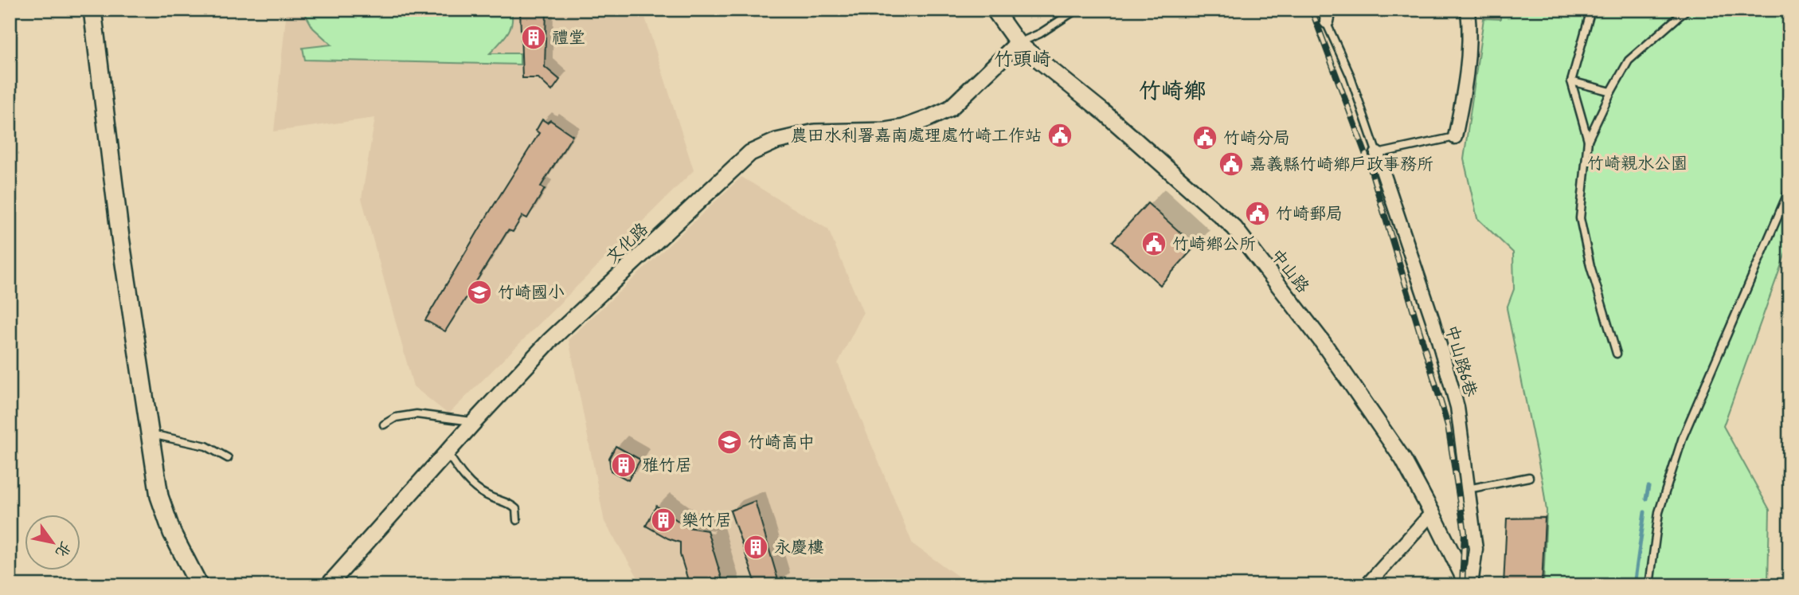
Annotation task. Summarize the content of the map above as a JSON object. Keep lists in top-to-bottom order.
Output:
{
  "streets": {
    "street": ["文化路", "中山路", "中山路6巷"]
  },
  "crossings": [
    ["文化路", "中山路"],
    ["中山路", "中山路6巷"]
  ],
  "districts": ["竹頭崎", "竹崎鄉"],
  "parks": ["竹崎親水公園"],
  "places": {
    "building": [
      "禮堂",
      "雅竹居",
      "樂竹居",
      "永慶樓"
    ],
    "public building": [
      "農田水利署嘉南處理處竹崎工作站",
      "竹崎分局",
      "嘉義縣竹崎鄉戶政事務所",
      "竹崎郵局",
      "竹崎鄉公所"
    ],
    "school or university": ["竹崎國小", "竹崎高中"]
  },
  "north": "bottom right"
}
